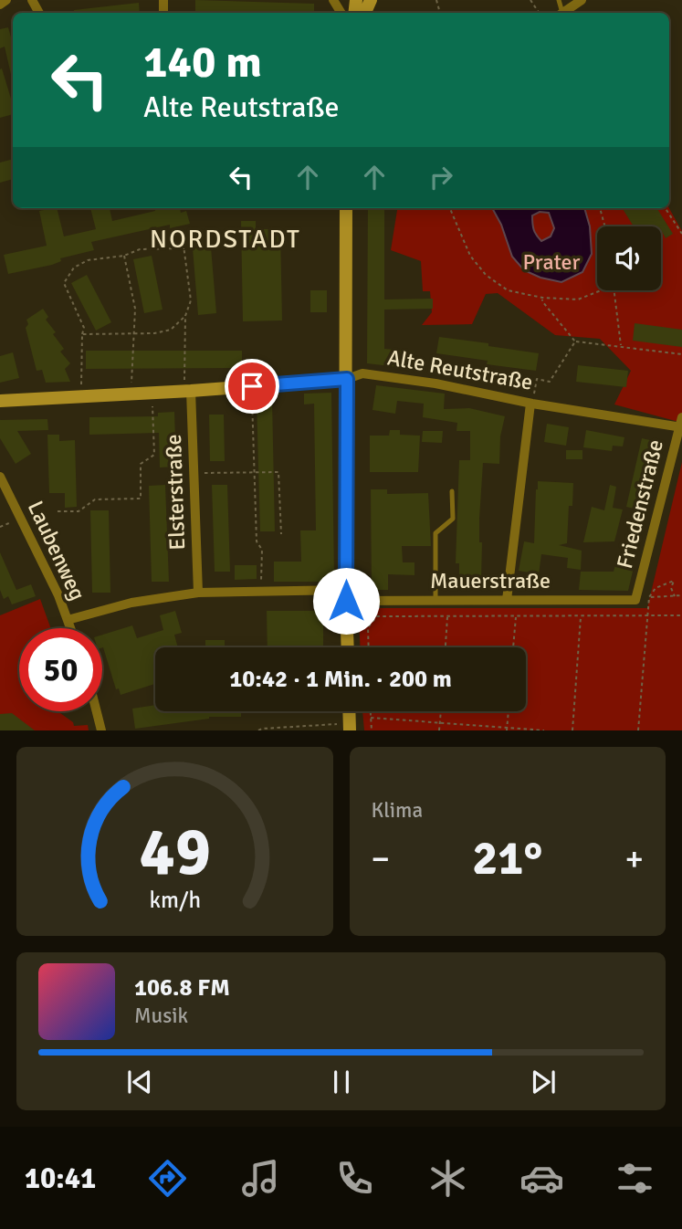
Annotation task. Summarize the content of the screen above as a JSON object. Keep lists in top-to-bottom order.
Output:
{
  "streets": {
    "main road": ["Alte Reutstraße"],
    "street": [
      "Elsterstraße",
      "Friedenstraße",
      "Laubenweg",
      "Mauerstraße"
    ]
  },
  "crossings": [
    ["Alte Reutstraße", "Elsterstraße"],
    ["Alte Reutstraße", "Friedenstraße"],
    ["Elsterstraße", "Mauerstraße"],
    ["Friedenstraße", "Mauerstraße"],
    ["Laubenweg", "Mauerstraße"]
  ],
  "districts": ["NORDSTADT"],
  "parks": ["Prater"],
  "page": {
    "turn": ["140 m", "Alte Reutstraße"],
    "limit": "50",
    "trip": "10:42 · 1 Min. · 200 m",
    "tile": "Klima",
    "heat": ["−", "21°", "+"],
    "song": ["106.8 FM", "Musik"],
    "tabs": "10:41",
    "gauge": ["49", "km/h"]
  }
}
